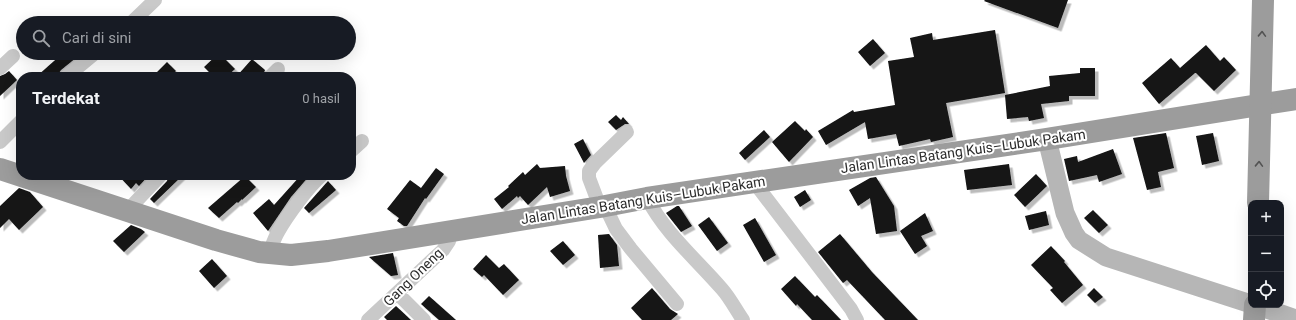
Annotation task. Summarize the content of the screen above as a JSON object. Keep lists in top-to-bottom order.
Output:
{
  "streets": {
    "highway": ["Jalan Lintas Batang Kuis–Lubuk Pakam"],
    "street": ["Gang Oneng"]
  },
  "crossings": [
    ["Jalan Lintas Batang Kuis–Lubuk Pakam", "Gang Oneng"]
  ],
  "page": {
    "search": "Cari di sini",
    "heading": ["Terdekat", "0 hasil"],
    "map_buttons": ["+", "−"]
  }
}
